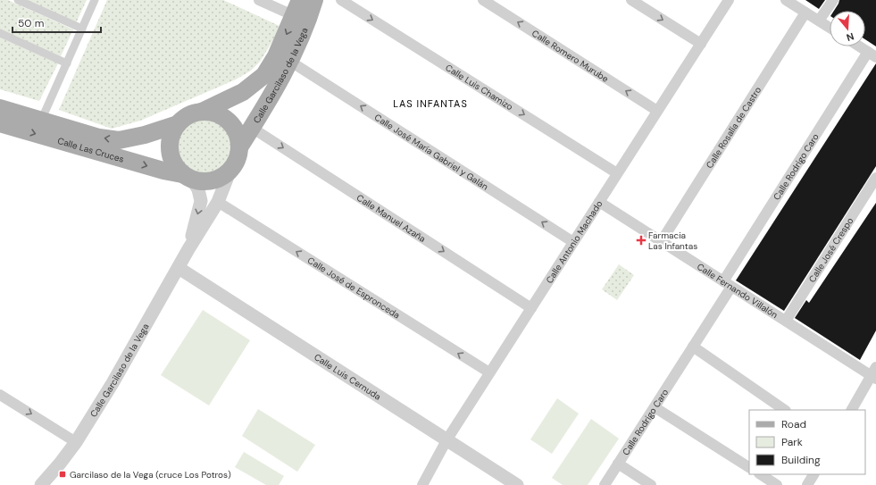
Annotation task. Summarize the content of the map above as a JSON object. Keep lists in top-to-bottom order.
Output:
{
  "streets": {
    "main road": ["Calle Garcilaso de la Vega", "Calle Las Cruces"],
    "street": [
      "Calle Romero Murube",
      "Calle Luis Chamizo",
      "Calle Rosalía de Castro",
      "Calle José María Gabriel y Galán",
      "Calle Rodrigo Caro",
      "Calle Manuel Azaña",
      "Calle Antonio Machado",
      "Calle José Crespo",
      "Calle José de Espronceda",
      "Calle Fernando Villalón",
      "Calle Luis Cernuda"
    ]
  },
  "crossings": [
    ["Calle Romero Murube", "Calle Antonio Machado"],
    ["Calle Garcilaso de la Vega", "Calle Las Cruces"],
    ["Calle Garcilaso de la Vega", "Calle José María Gabriel y Galán"],
    ["Calle Garcilaso de la Vega", "Calle Manuel Azaña"],
    ["Calle Garcilaso de la Vega", "Calle José de Espronceda"],
    ["Calle Garcilaso de la Vega", "Calle Luis Cernuda"],
    ["Calle Luis Chamizo", "Calle Antonio Machado"],
    ["Calle Rosalía de Castro", "Calle Fernando Villalón"],
    ["Calle José María Gabriel y Galán", "Calle Antonio Machado"],
    ["Calle Rodrigo Caro", "Calle Fernando Villalón"],
    ["Calle Manuel Azaña", "Calle Antonio Machado"],
    ["Calle Antonio Machado", "Calle José de Espronceda"],
    ["Calle Antonio Machado", "Calle Fernando Villalón"],
    ["Calle Antonio Machado", "Calle Luis Cernuda"],
    ["Calle José Crespo", "Calle Fernando Villalón"]
  ],
  "one_way": [
    "Calle Luis Chamizo",
    "Calle José María Gabriel y Galán",
    "Calle Manuel Azaña",
    "Calle José de Espronceda"
  ],
  "districts": ["LAS INFANTAS"],
  "places": {
    "health": ["Farmacia Las Infantas"],
    "transit": ["Garcilaso de la Vega (cruce Los Potros)"]
  },
  "legend": ["Road", "Park", "Building"],
  "scale_bar": "50 m",
  "north": "bottom"
}
